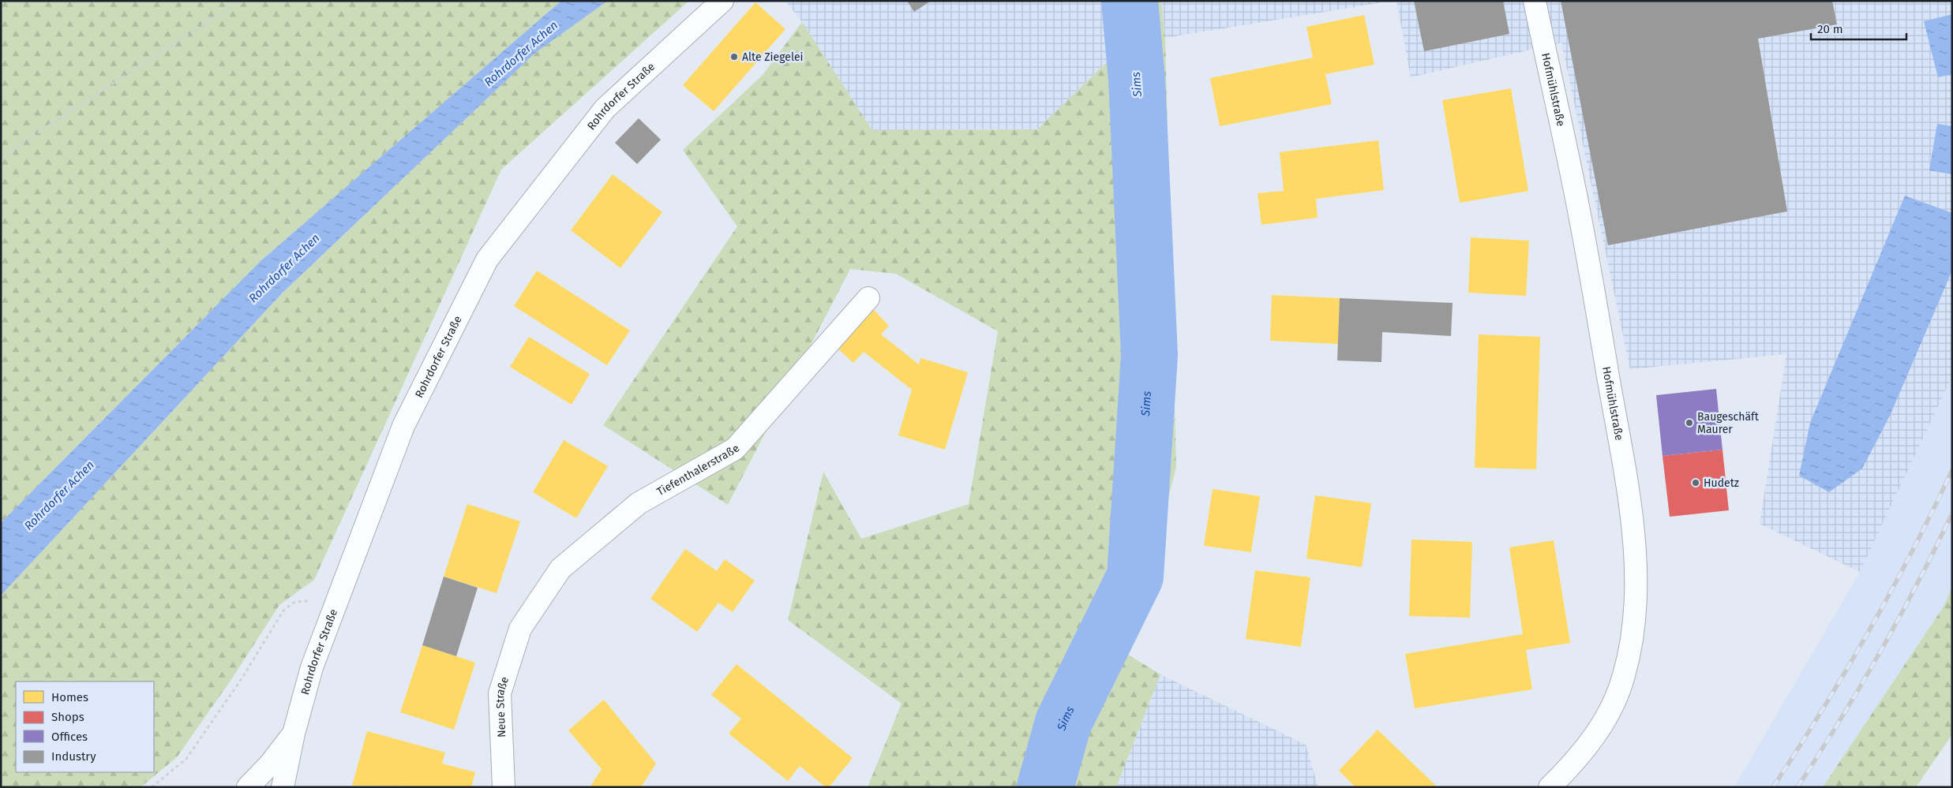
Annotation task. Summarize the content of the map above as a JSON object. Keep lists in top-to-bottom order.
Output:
{
  "streets": {
    "street": [
      "Hofmühlstraße",
      "Rohrdorfer Straße",
      "Tiefenthalerstraße",
      "Neue Straße"
    ]
  },
  "crossings": [
    ["Tiefenthalerstraße", "Neue Straße"]
  ],
  "water": ["Rohrdorfer Achen", "Sims"],
  "places": ["Alte Ziegelei", "Baugeschäft Maurer", "Hudetz"],
  "legend": [
    "Homes",
    "Shops",
    "Offices",
    "Industry"
  ],
  "scale_bar": "20 m"
}
